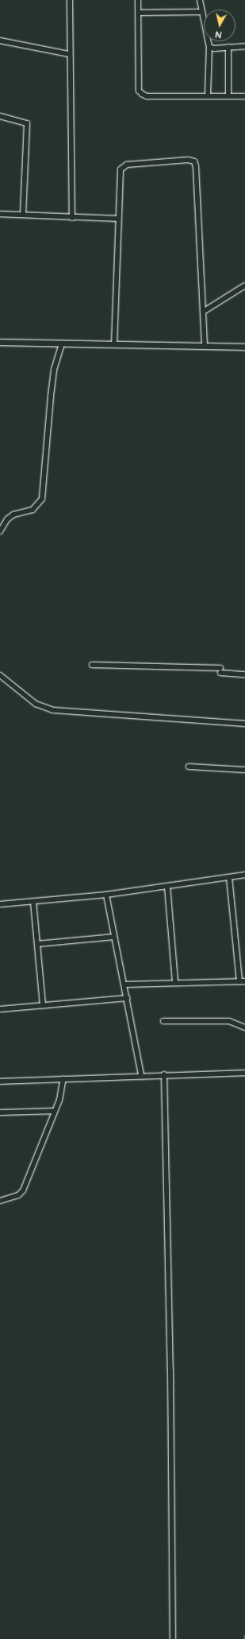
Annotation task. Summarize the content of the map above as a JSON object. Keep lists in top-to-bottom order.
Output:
{
  "north": "bottom"
}
